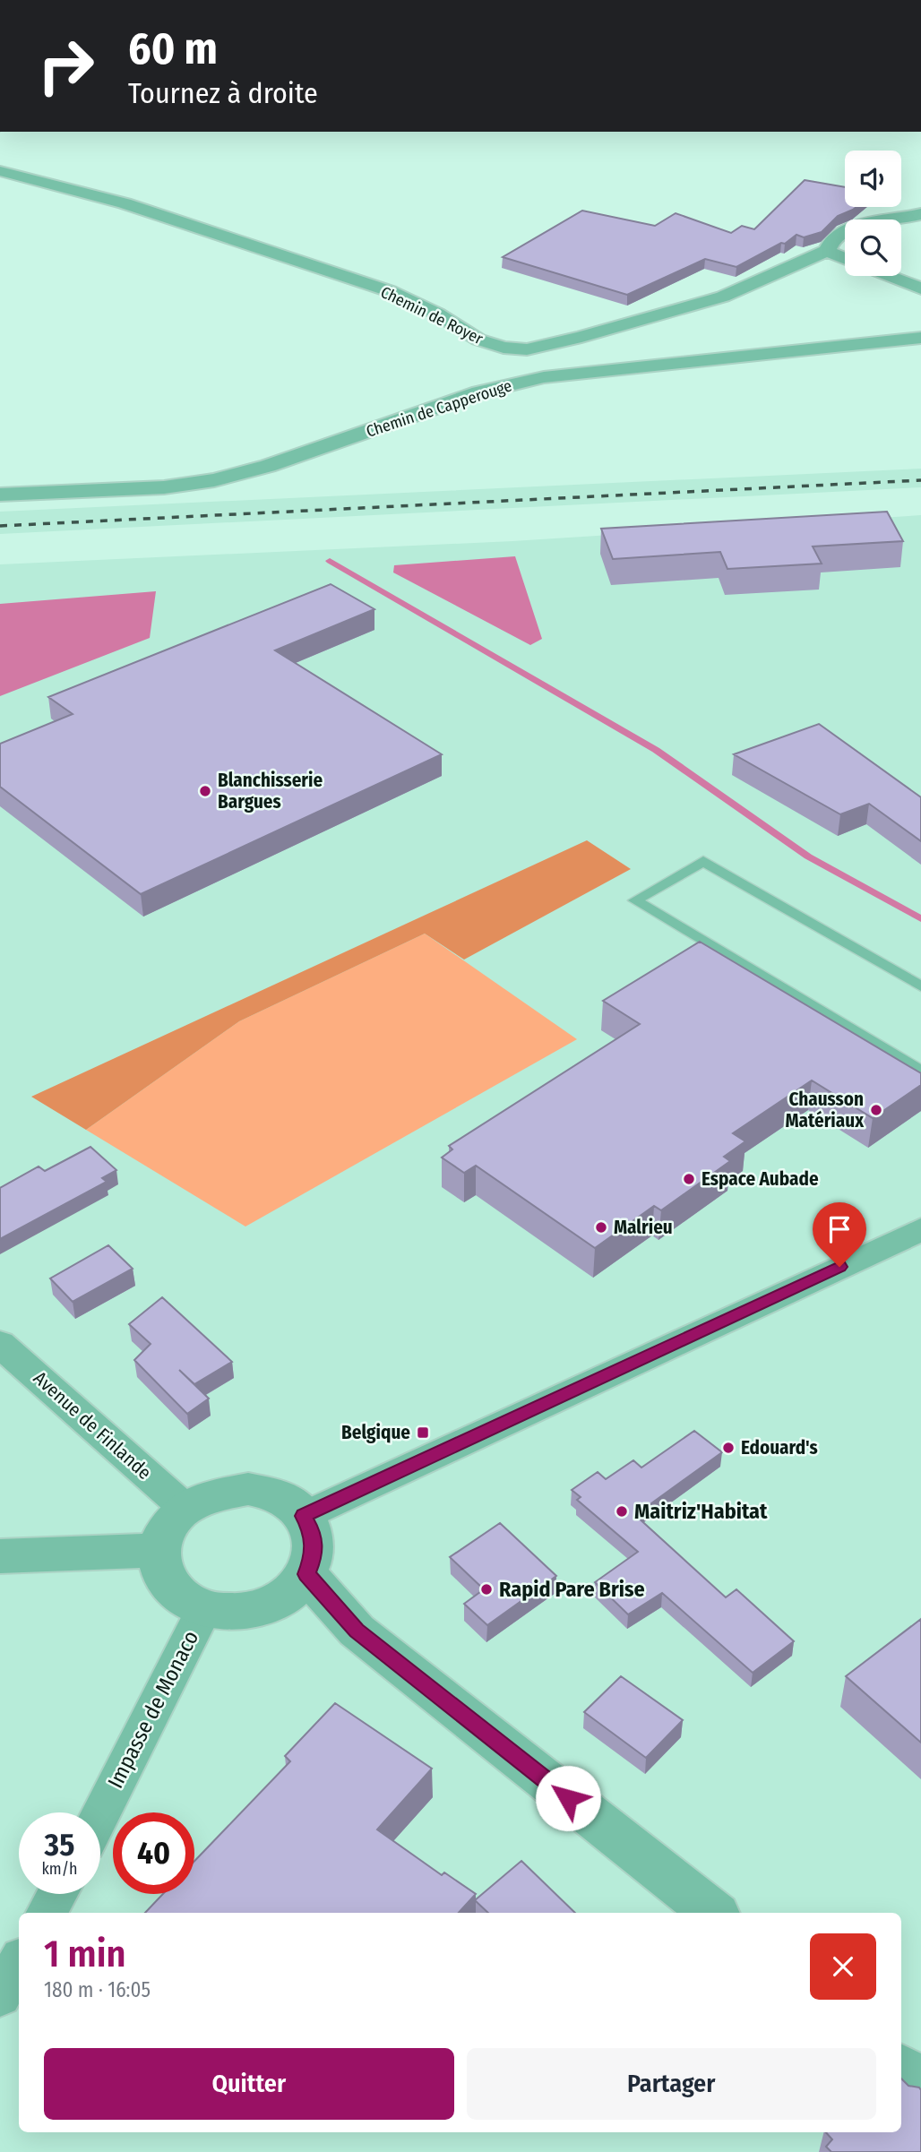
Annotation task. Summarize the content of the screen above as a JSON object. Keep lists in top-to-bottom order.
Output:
{
  "streets": {
    "street": [
      "Chemin de Royer",
      "Chemin de Capperouge",
      "Avenue de Finlande",
      "Impasse de Monaco"
    ]
  },
  "crossings": [
    ["Avenue de Finlande", "Impasse de Monaco"]
  ],
  "places": {
    "other": [
      "Blanchisserie Bargues",
      "Chausson Matériaux",
      "Espace Aubade",
      "Malrieu",
      "Edouard's",
      "Maitriz'Habitat",
      "Rapid Pare Brise"
    ],
    "transit": ["Belgique"]
  },
  "page": {
    "turn": ["60 m", "Tournez à droite"],
    "speed": "35 km/h",
    "limit": "40",
    "heading": ["1 min", "180 m · 16:05"],
    "buttons": ["Quitter", "Partager"]
  }
}
